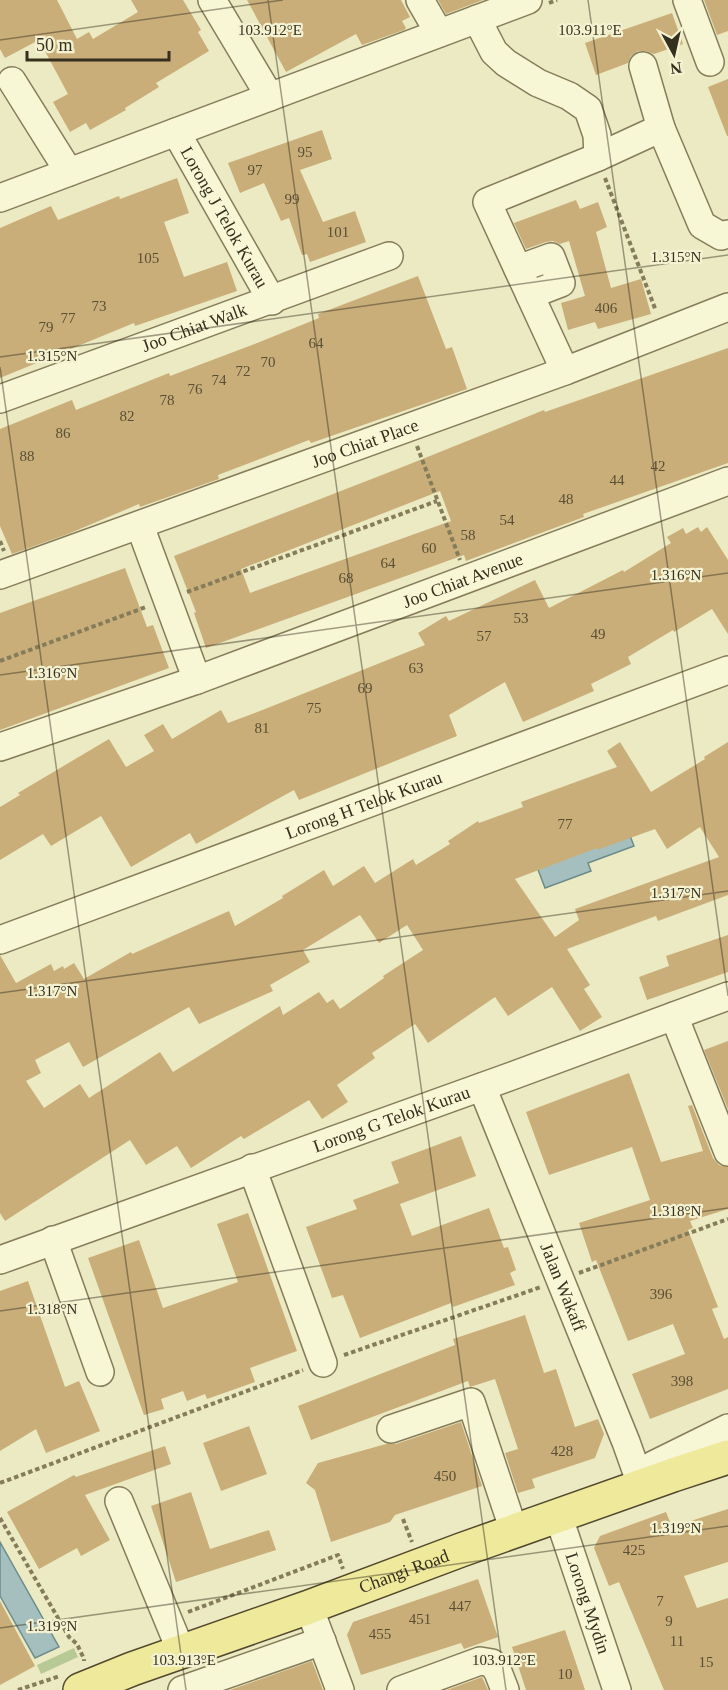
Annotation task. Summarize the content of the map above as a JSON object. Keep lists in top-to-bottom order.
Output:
{
  "streets": {
    "main road": ["Changi Road"],
    "street": [
      "Lorong J Telok Kurau",
      "Joo Chiat Walk",
      "Joo Chiat Place",
      "Joo Chiat Avenue",
      "Lorong H Telok Kurau",
      "Lorong G Telok Kurau",
      "Jalan Wakaff",
      "Lorong Mydin"
    ]
  },
  "crossings": [
    ["Lorong J Telok Kurau", "Joo Chiat Walk"],
    ["Lorong G Telok Kurau", "Jalan Wakaff"],
    ["Jalan Wakaff", "Changi Road"],
    ["Changi Road", "Lorong Mydin"]
  ],
  "house_numbers": [
    "95",
    "97",
    "99",
    "101",
    "105",
    "73",
    "406",
    "77",
    "79",
    "64",
    "70",
    "72",
    "74",
    "76",
    "78",
    "82",
    "86",
    "88",
    "42",
    "44",
    "48",
    "54",
    "58",
    "60",
    "64",
    "68",
    "53",
    "49",
    "57",
    "63",
    "69",
    "75",
    "81",
    "77",
    "396",
    "398",
    "428",
    "450",
    "425",
    "7",
    "447",
    "451",
    "9",
    "455",
    "11",
    "15",
    "10"
  ],
  "scale_bar": "50 m",
  "north": "bottom",
  "coordinates": [
    "103.912°E",
    "103.911°E",
    "1.315°N",
    "1.316°N",
    "1.317°N",
    "1.318°N",
    "1.319°N",
    "103.913°E"
  ]
}
